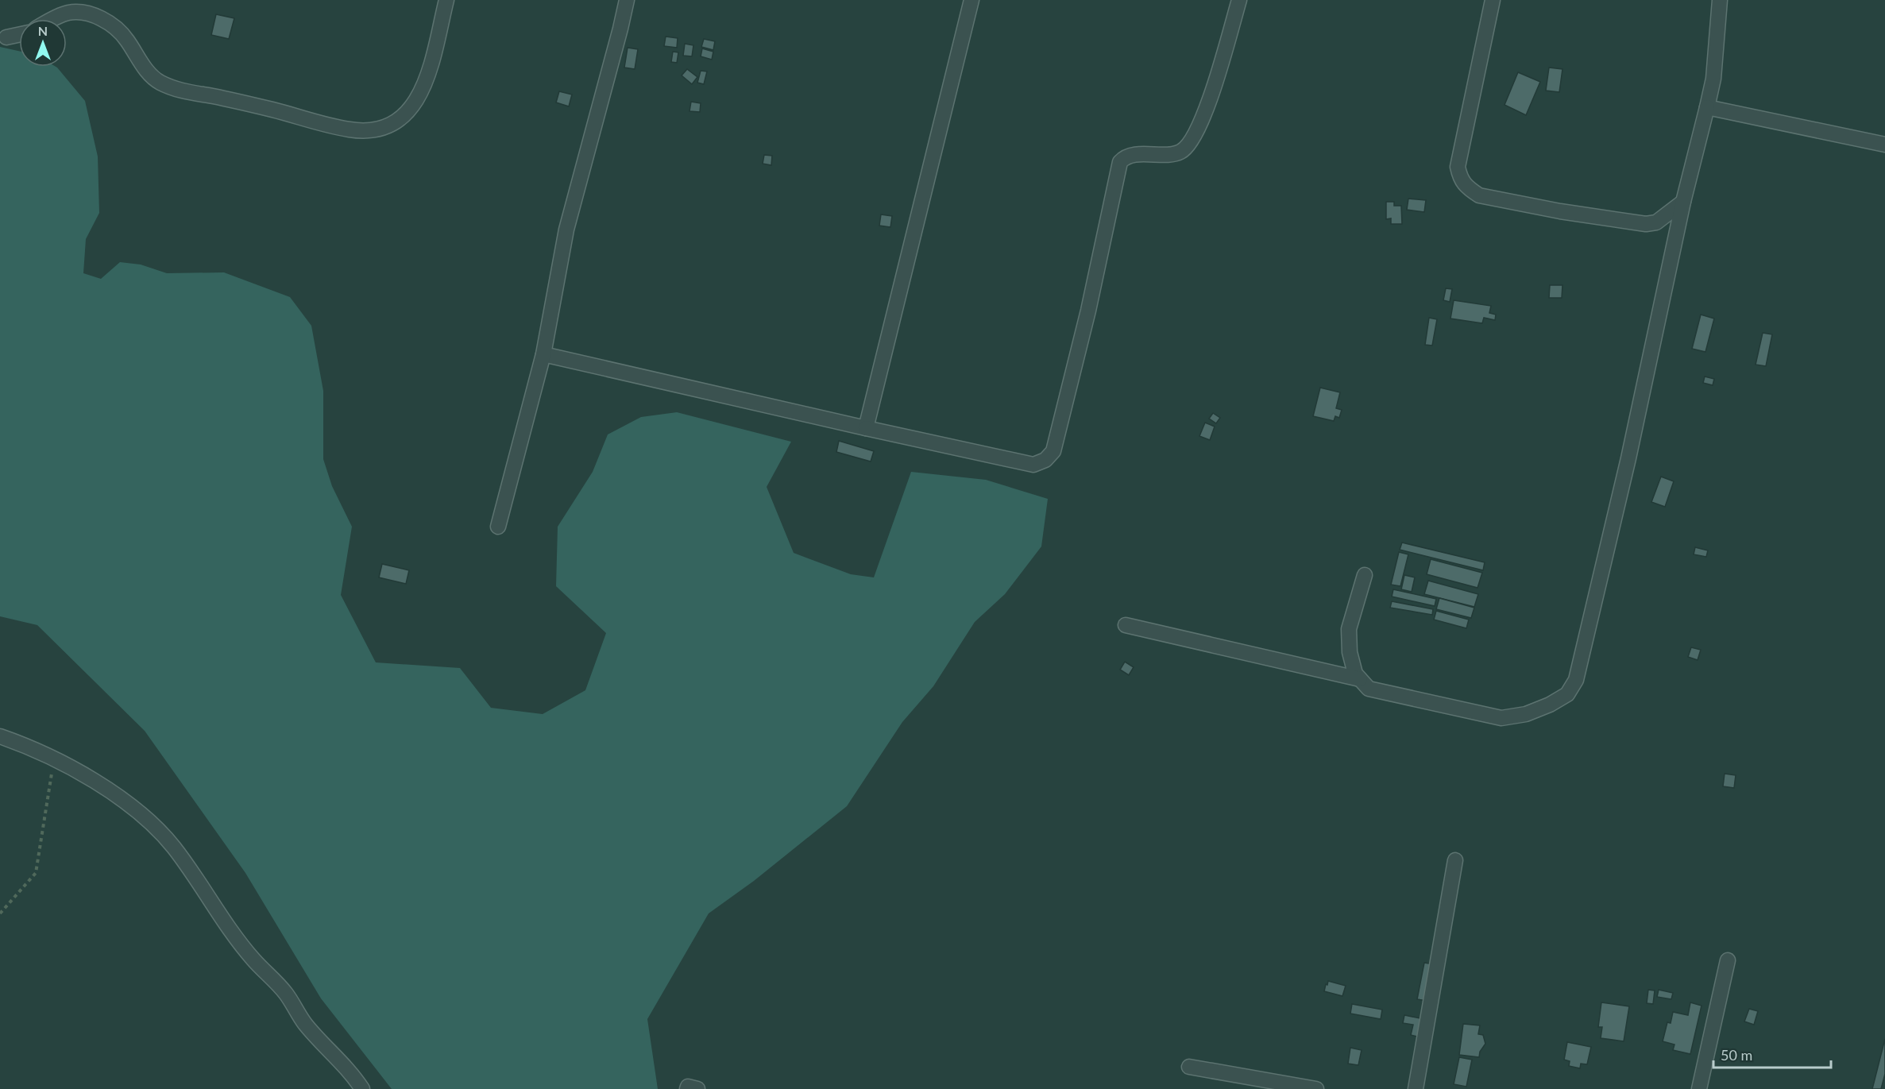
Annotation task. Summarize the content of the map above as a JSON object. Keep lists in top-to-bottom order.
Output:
{
  "scale_bar": "50 m",
  "north": "top"
}
